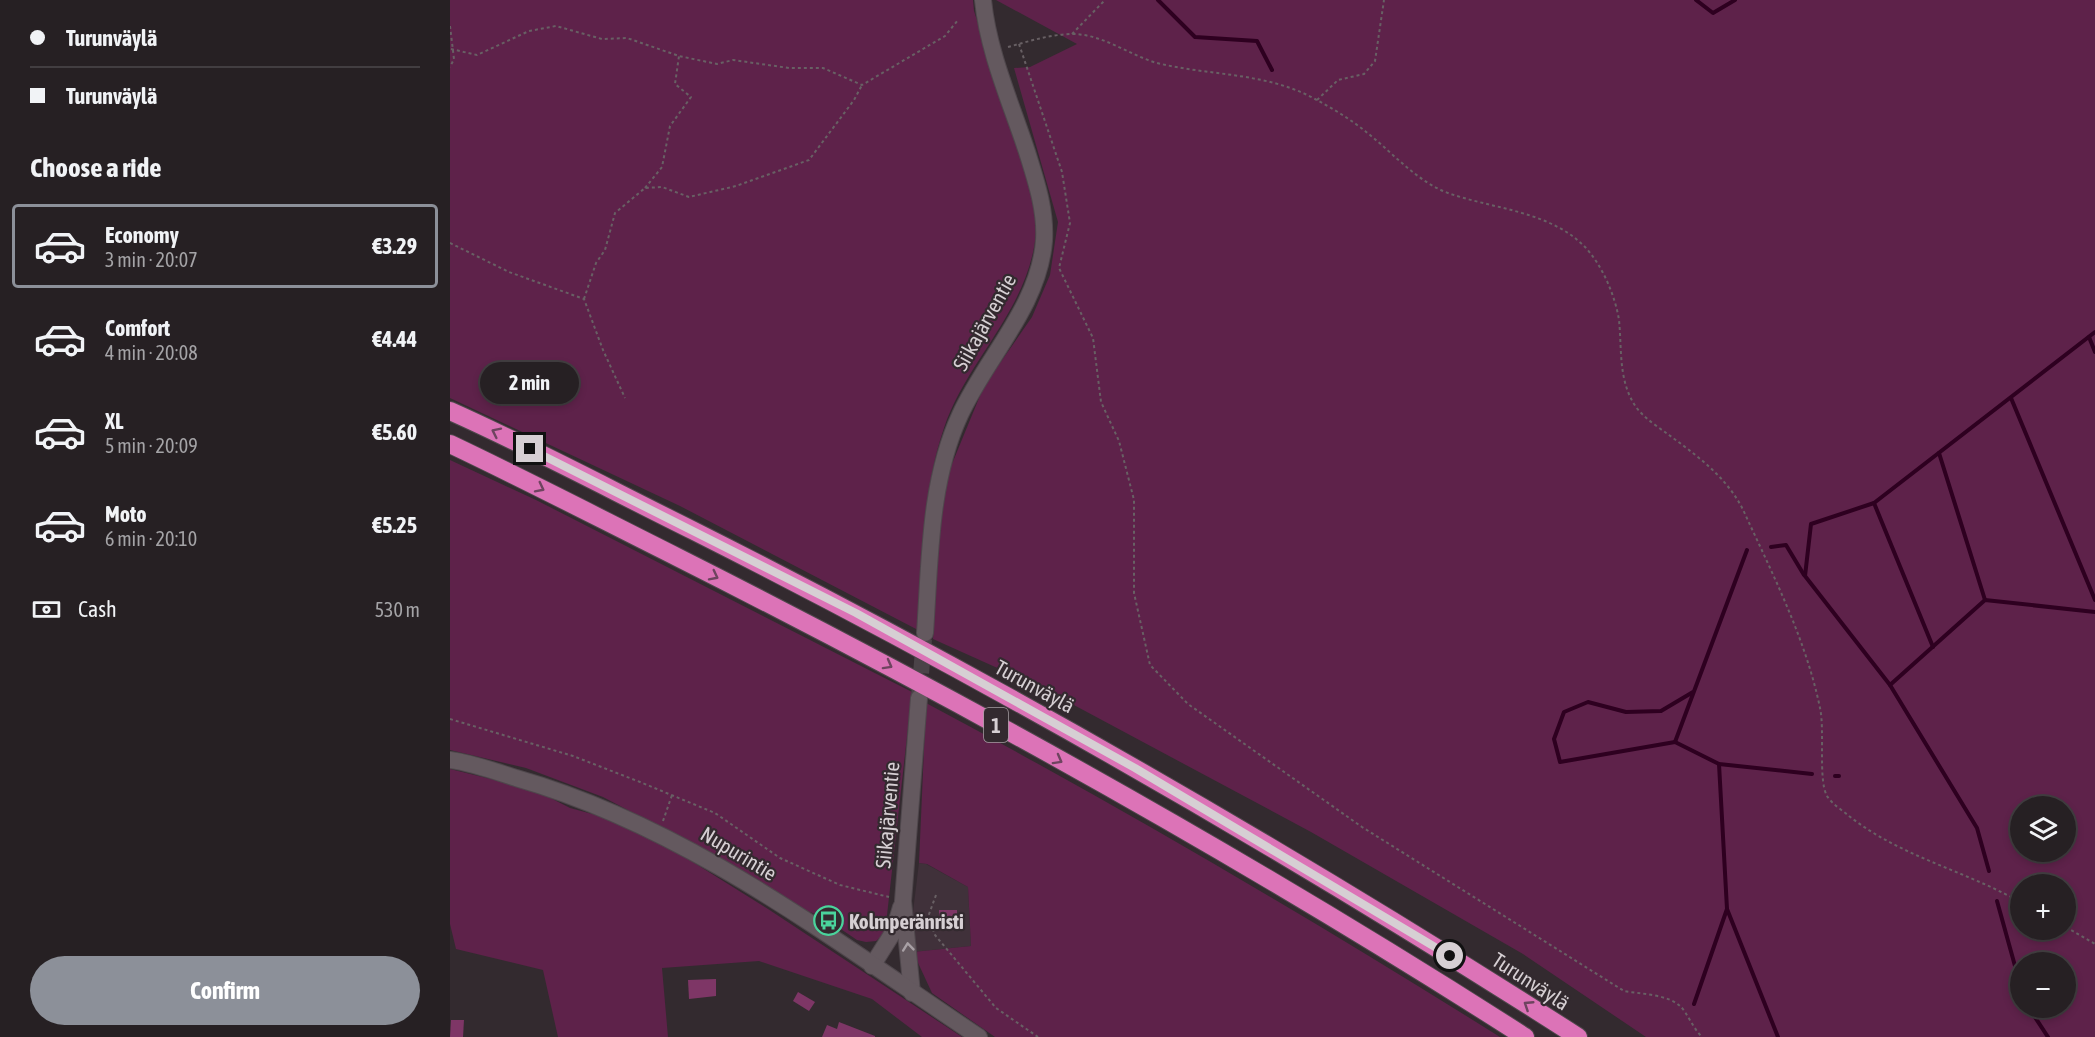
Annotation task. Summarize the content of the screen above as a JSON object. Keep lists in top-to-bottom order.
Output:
{
  "streets": {
    "highway": ["Turunväylä", "1"],
    "street": ["Siikajärventie", "Nupurintie"]
  },
  "places": {
    "bus stop": ["Kolmperänristi"]
  },
  "page": {
    "banner": ["Turunväylä", "Turunväylä"],
    "heading": "Choose a ride",
    "list": [
      {
        "name": "Economy",
        "note": "3 min · 20:07",
        "value": "€3.29"
      },
      {
        "name": "Comfort",
        "note": "4 min · 20:08",
        "value": "€4.44"
      },
      {
        "name": "XL",
        "note": "5 min · 20:09",
        "value": "€5.60"
      },
      {
        "name": "Moto",
        "note": "6 min · 20:10",
        "value": "€5.25"
      }
    ],
    "bubble": "2 min",
    "pay": ["Cash", "530 m"],
    "map_buttons": ["+", "−"],
    "buttons": "Confirm"
  }
}
